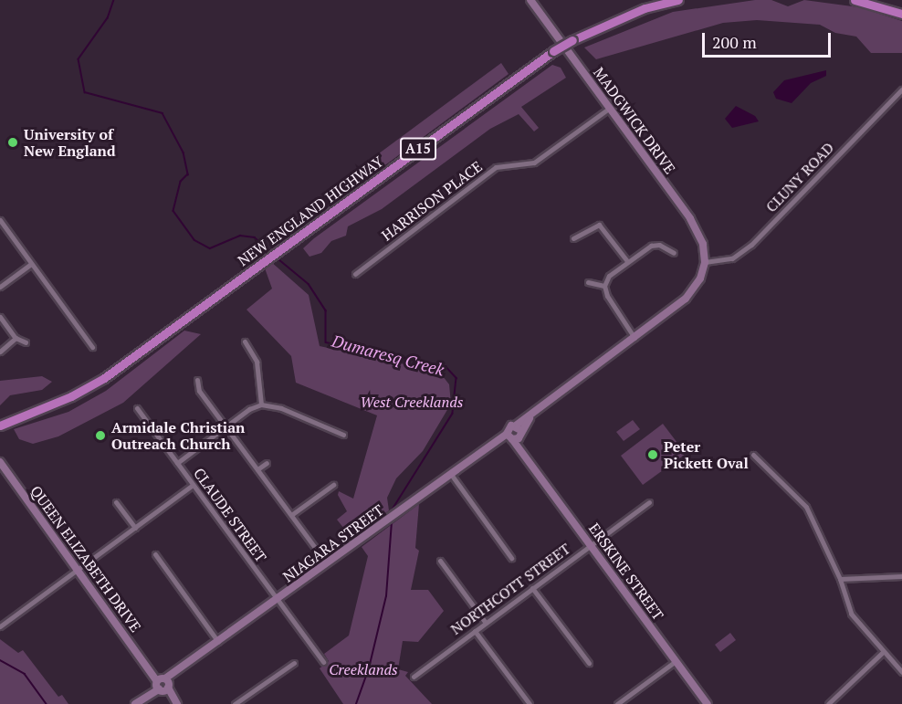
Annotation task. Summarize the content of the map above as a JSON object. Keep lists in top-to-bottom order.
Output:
{
  "streets": {
    "highway": ["A15", "NEW ENGLAND HIGHWAY"],
    "street": [
      "MADGWICK DRIVE",
      "CLUNY ROAD",
      "HARRISON PLACE",
      "CLAUDE STREET",
      "NIAGARA STREET",
      "QUEEN ELIZABETH DRIVE",
      "ERSKINE STREET",
      "NORTHCOTT STREET"
    ]
  },
  "crossings": [
    ["MADGWICK DRIVE", "CLUNY ROAD"],
    ["MADGWICK DRIVE", "HARRISON PLACE"],
    ["CLAUDE STREET", "NIAGARA STREET"],
    ["NIAGARA STREET", "QUEEN ELIZABETH DRIVE"],
    ["NIAGARA STREET", "ERSKINE STREET"],
    ["ERSKINE STREET", "NORTHCOTT STREET"]
  ],
  "water": ["Dumaresq Creek"],
  "parks": ["West Creeklands", "Creeklands"],
  "places": ["University of New England", "Armidale Christian Outreach Church", "Peter Pickett Oval"],
  "scale_bar": "200 m"
}
